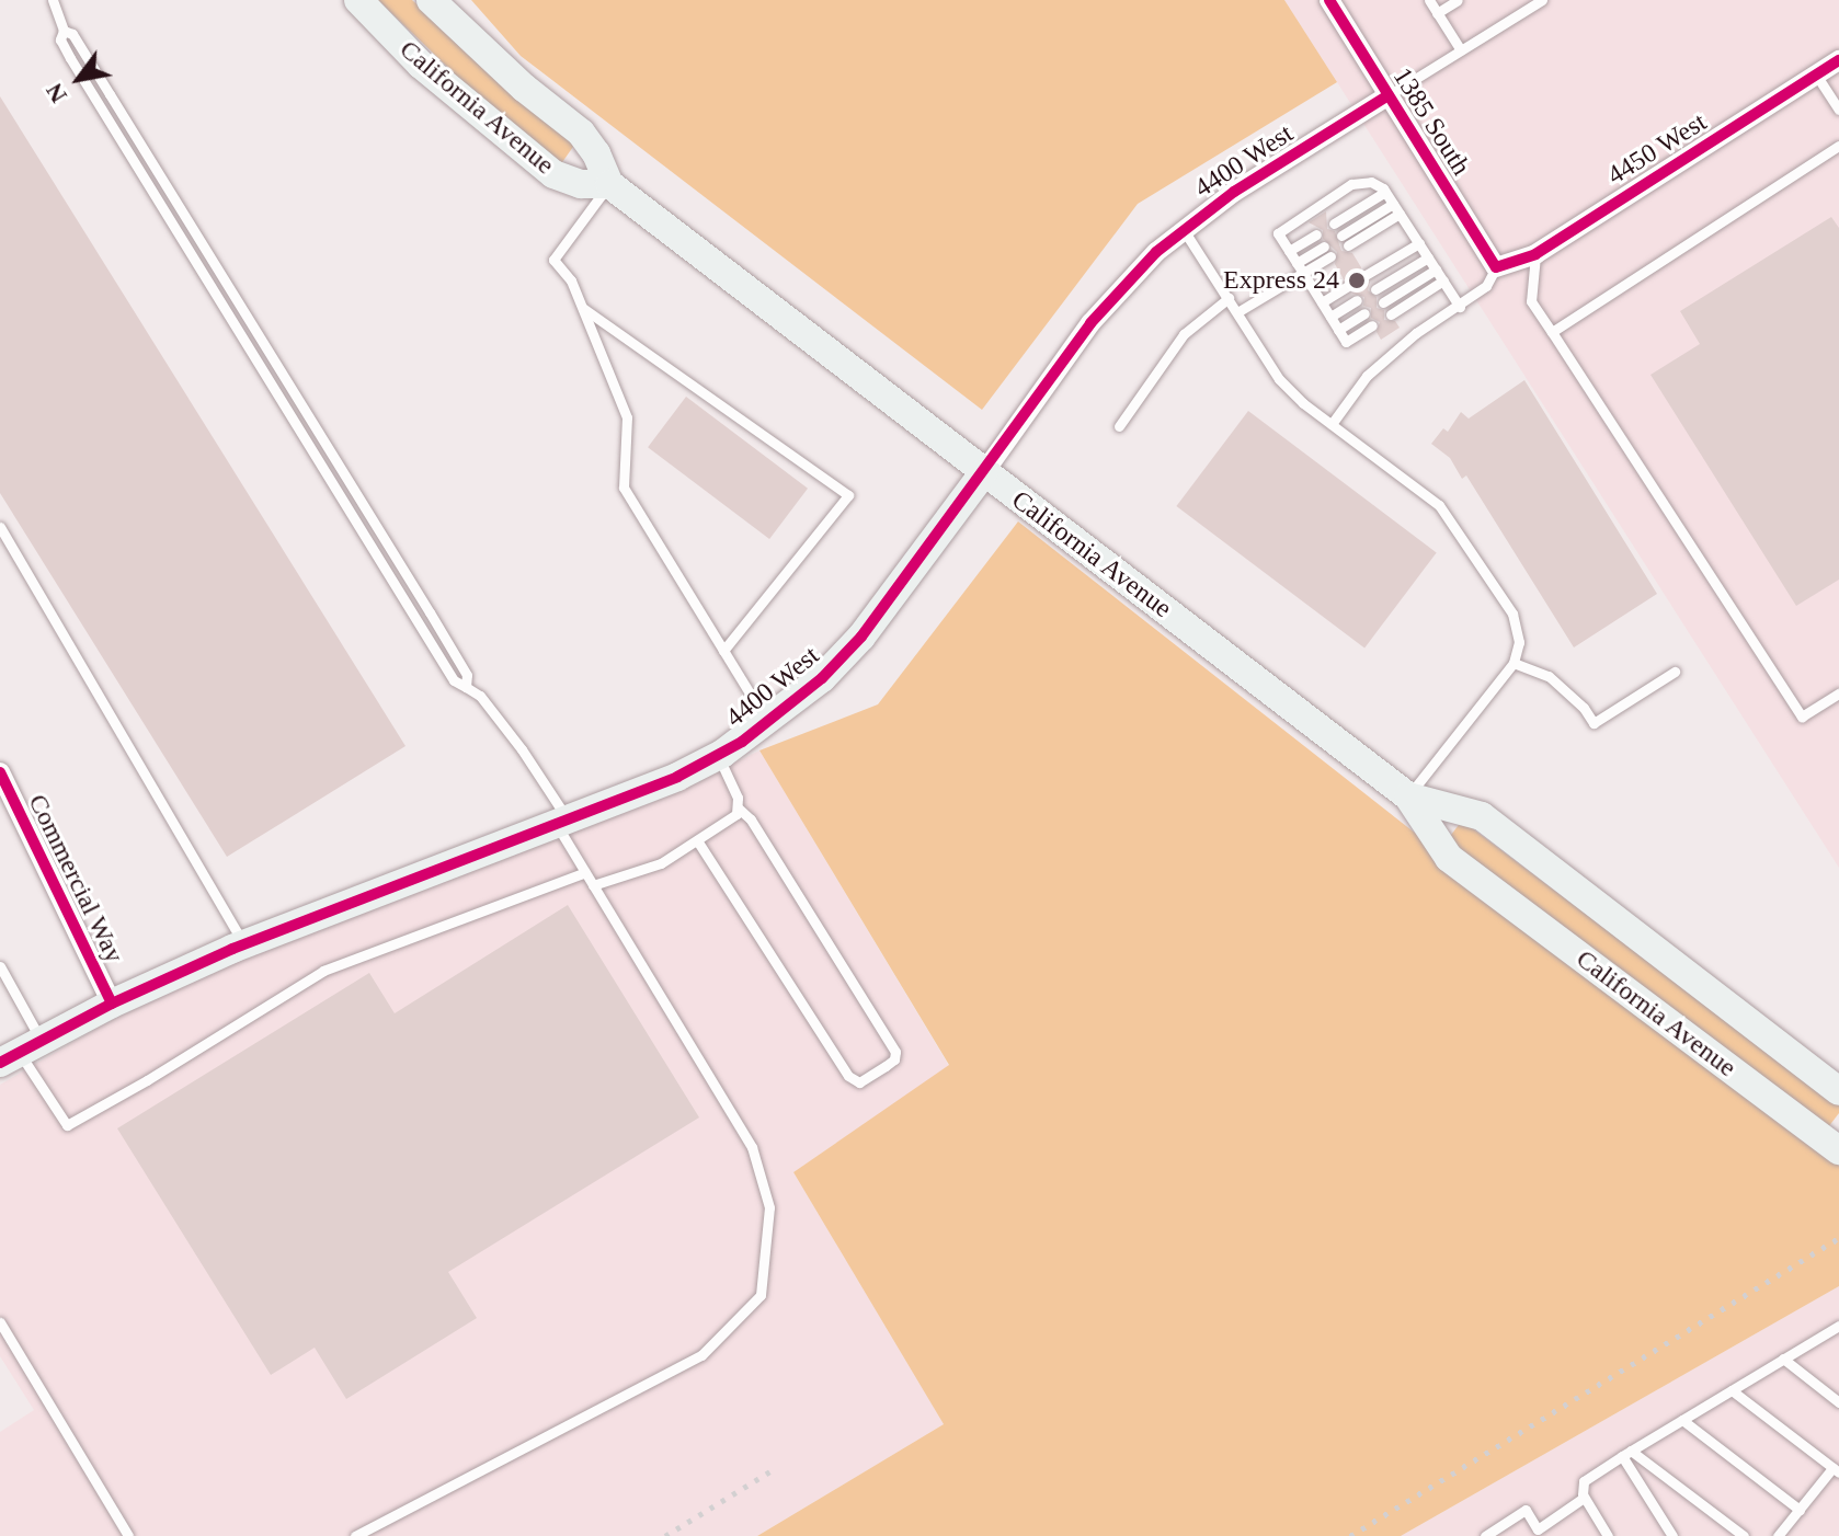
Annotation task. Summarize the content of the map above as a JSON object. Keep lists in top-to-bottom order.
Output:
{
  "streets": {
    "main road": ["California Avenue", "4400 West"],
    "street": ["1385 South", "4450 West", "Commercial Way"]
  },
  "crossings": [
    ["California Avenue", "4400 West"],
    ["1385 South", "4450 West"],
    ["1385 South", "4400 West"],
    ["4400 West", "Commercial Way"]
  ],
  "places": ["Express 24"],
  "north": "bottom left"
}
